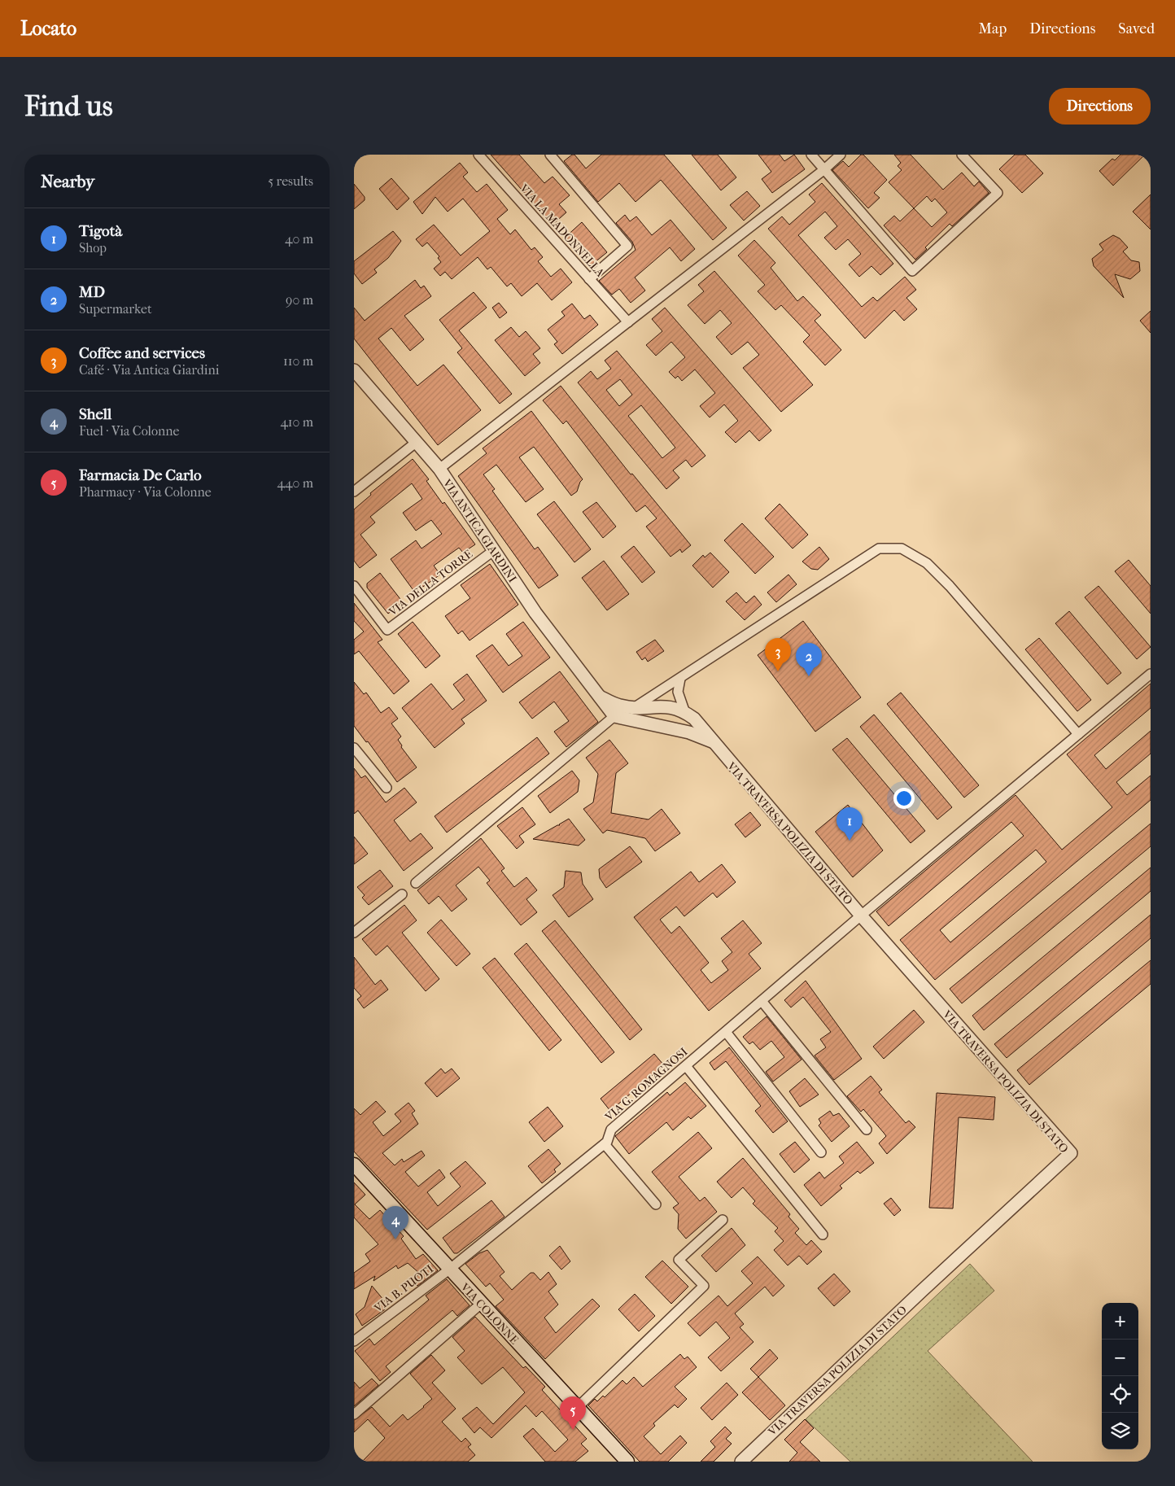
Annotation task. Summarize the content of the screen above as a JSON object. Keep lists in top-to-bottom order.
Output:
{
  "streets": {
    "main road": ["VIA COLONNE"],
    "street": [
      "VIA LA MADONNELLA",
      "VIA ANTICA GIARDINI",
      "VIA DELLA TORRE",
      "VIA TRAVERSA POLIZIA DI STATO",
      "VIA G. ROMAGNOSI",
      "VIA B. PUOTI"
    ]
  },
  "crossings": [
    ["VIA ANTICA GIARDINI", "VIA DELLA TORRE"],
    ["VIA ANTICA GIARDINI", "VIA TRAVERSA POLIZIA DI STATO"],
    ["VIA TRAVERSA POLIZIA DI STATO", "VIA G. ROMAGNOSI"],
    ["VIA G. ROMAGNOSI", "VIA B. PUOTI"],
    ["VIA G. ROMAGNOSI", "VIA COLONNE"],
    ["VIA B. PUOTI", "VIA COLONNE"]
  ],
  "page": {
    "header": "Locato",
    "nav": ["Map", "Directions", "Saved"],
    "buttons": "Directions",
    "title": "Find us",
    "heading": ["Nearby", "5 results"],
    "list": [
      {
        "mark": "1",
        "name": "Tigotà",
        "note": "Shop",
        "value": "40 m"
      },
      {
        "mark": "2",
        "name": "MD",
        "note": "Supermarket",
        "value": "90 m"
      },
      {
        "mark": "3",
        "name": "Coffee and services",
        "note": "Café · Via Antica Giardini",
        "value": "110 m"
      },
      {
        "mark": "4",
        "name": "Shell",
        "note": "Fuel · Via Colonne",
        "value": "410 m"
      },
      {
        "mark": "5",
        "name": "Farmacia De Carlo",
        "note": "Pharmacy · Via Colonne",
        "value": "440 m"
      }
    ],
    "pins": [
      "3",
      "2",
      "1",
      "4",
      "5"
    ],
    "map_buttons": ["+", "−"]
  }
}
